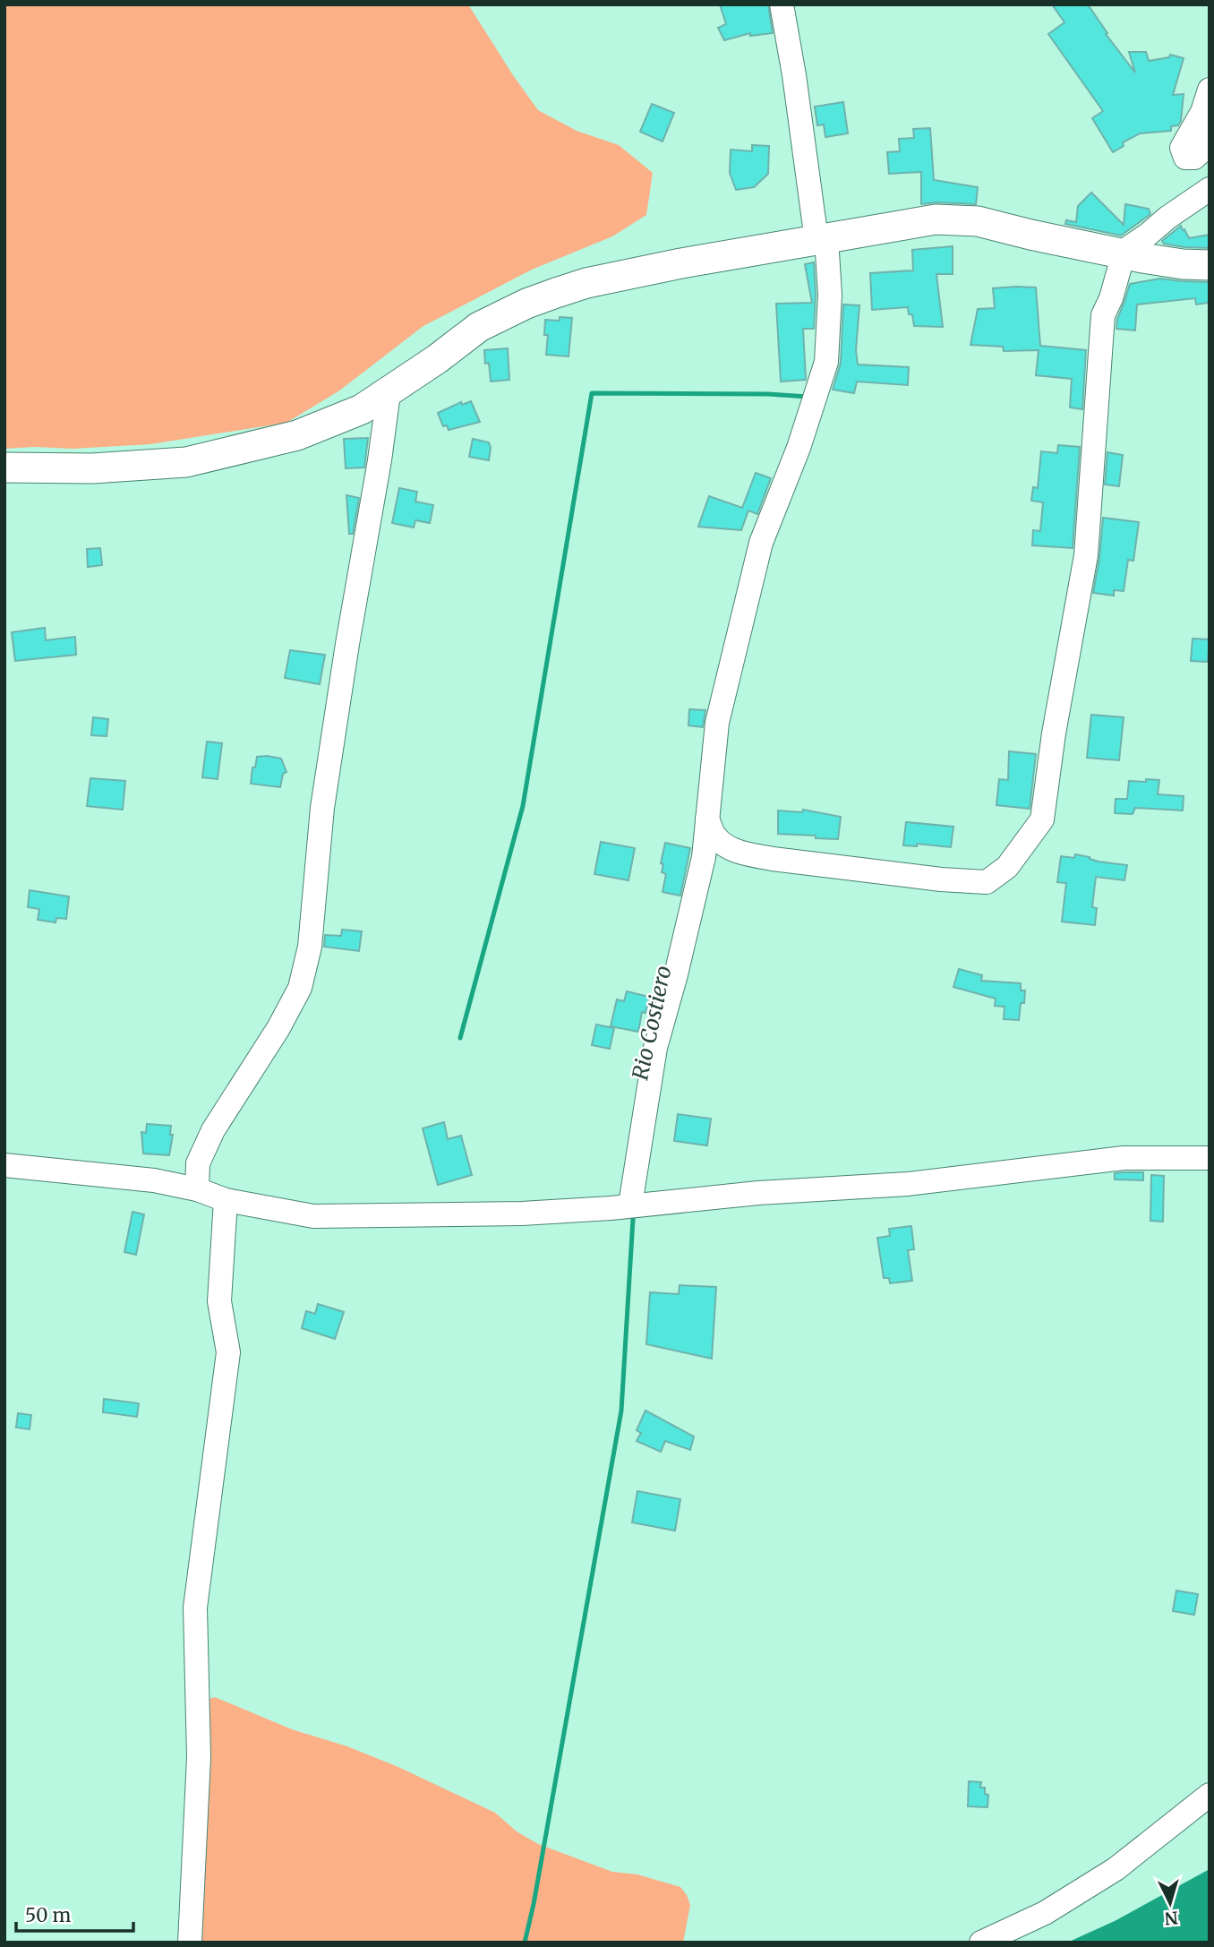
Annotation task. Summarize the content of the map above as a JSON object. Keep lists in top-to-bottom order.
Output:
{
  "water": ["Rio Costiero"],
  "scale_bar": "50 m",
  "north": "bottom"
}
